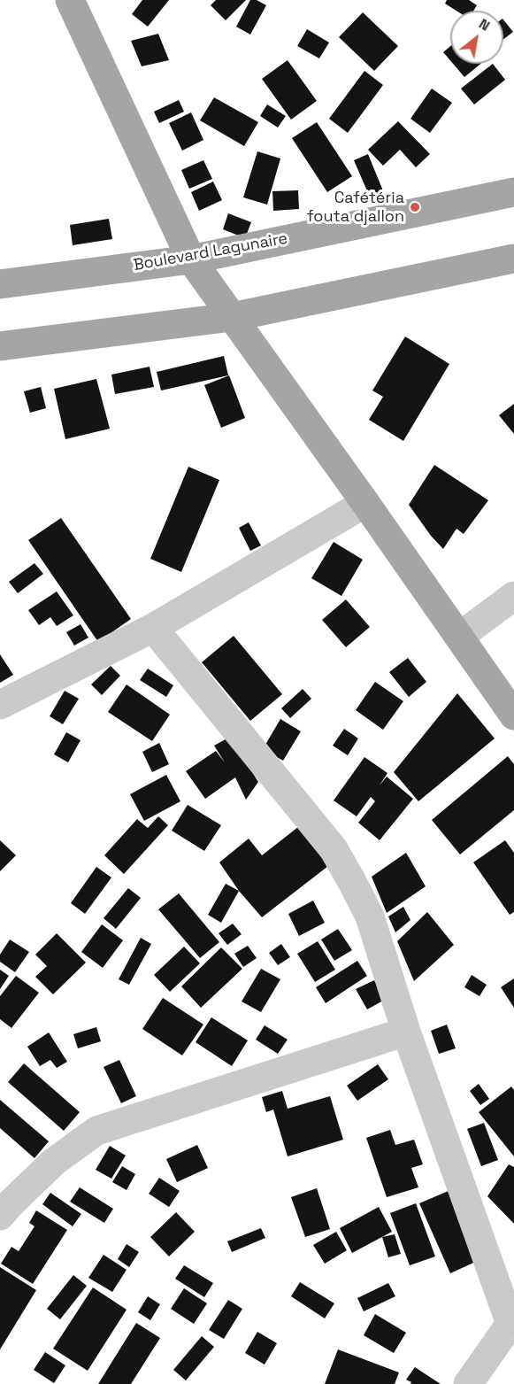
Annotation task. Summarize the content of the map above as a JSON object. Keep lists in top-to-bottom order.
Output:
{
  "streets": {
    "main road": ["Boulevard Lagunaire"]
  },
  "places": ["Cafétéria fouta djallon"],
  "north": "top right"
}
